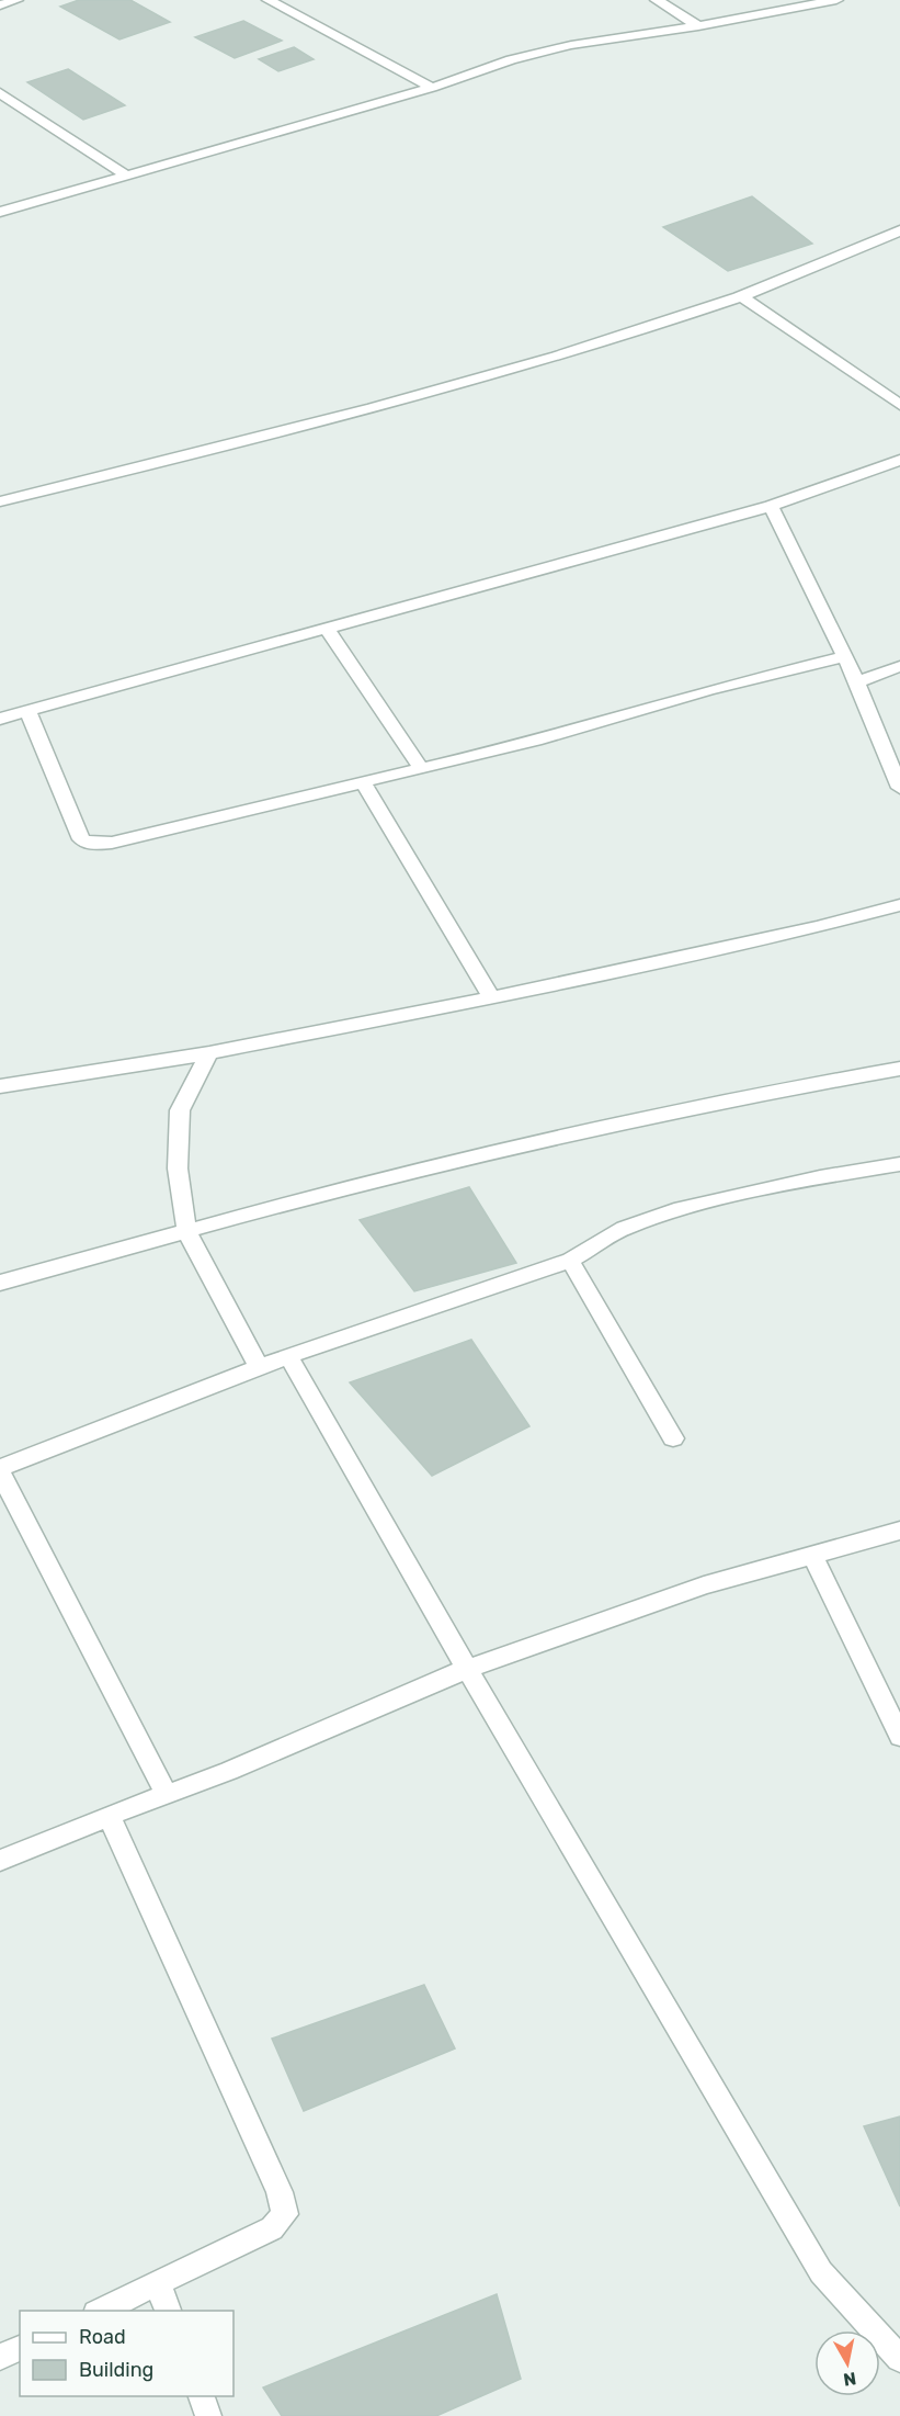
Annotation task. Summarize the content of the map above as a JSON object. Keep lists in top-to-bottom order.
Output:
{
  "legend": ["Road", "Building"],
  "north": "bottom"
}
